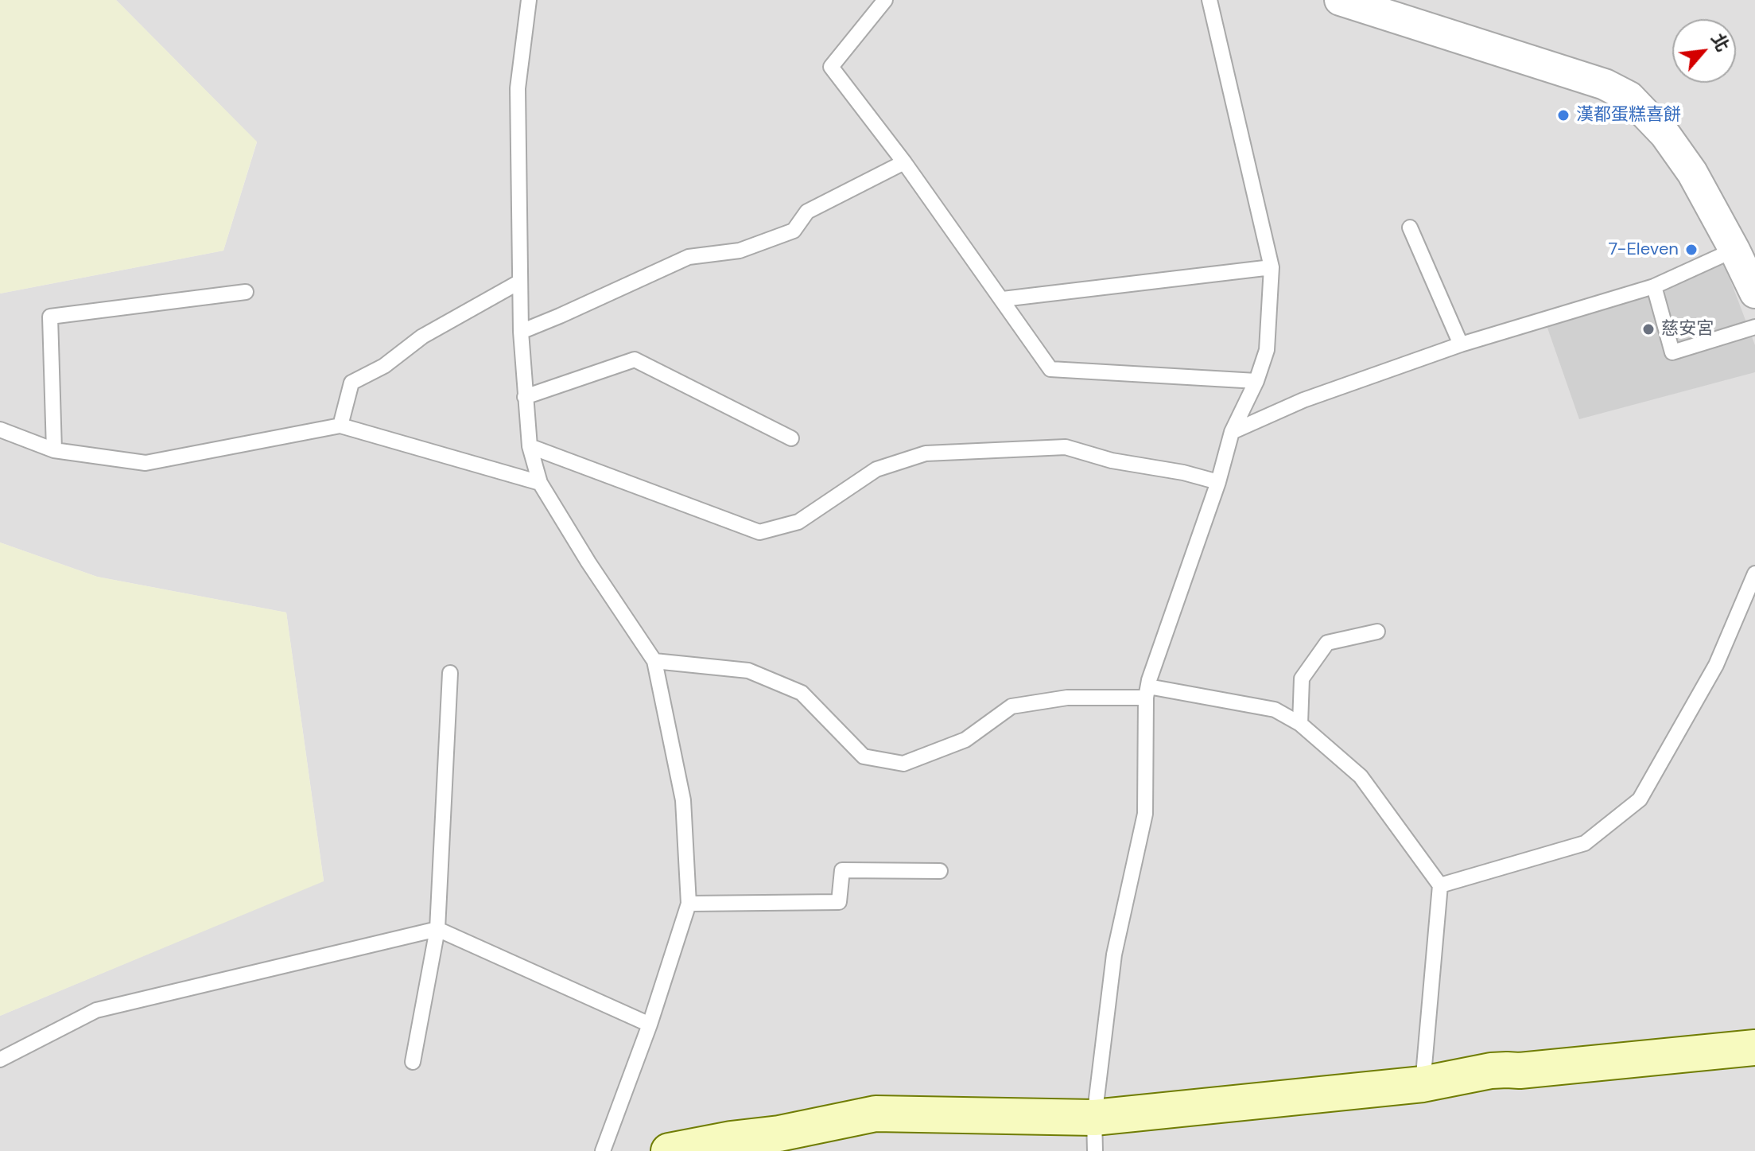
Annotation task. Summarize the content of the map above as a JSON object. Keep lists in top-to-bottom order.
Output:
{
  "places": ["漢都蛋糕喜餅", "7-Eleven", "慈安宮"],
  "north": "top right"
}
